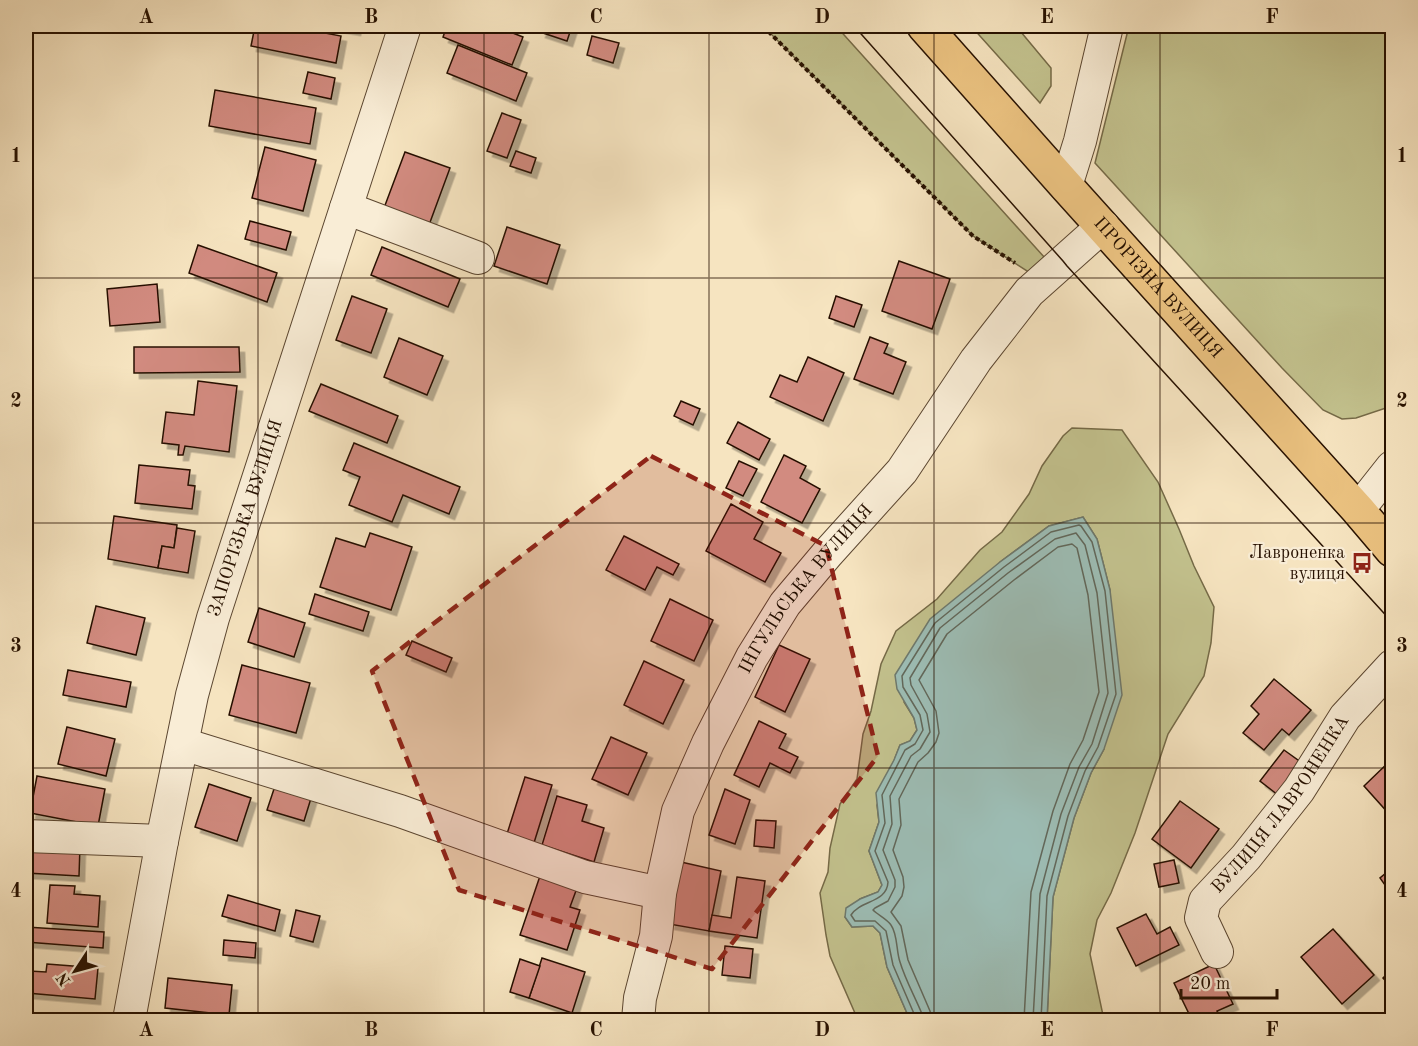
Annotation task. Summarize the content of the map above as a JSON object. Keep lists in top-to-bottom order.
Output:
{
  "streets": {
    "main road": ["ПРОРІЗНА ВУЛИЦЯ"],
    "street": ["ЗАПОРІЗЬКА ВУЛИЦЯ", "ІНГУЛЬСЬКА ВУЛИЦЯ", "ВУЛИЦЯ ЛАВРОНЕНКА"]
  },
  "crossings": [
    ["ПРОРІЗНА ВУЛИЦЯ", "ІНГУЛЬСЬКА ВУЛИЦЯ"]
  ],
  "places": {
    "bus stop": ["Лавроненка вулиця"]
  },
  "scale_bar": "20 m",
  "north": "bottom left",
  "grid": {
    "columns": [
      "A",
      "B",
      "C",
      "D",
      "E",
      "F"
    ],
    "rows": [
      "1",
      "2",
      "3",
      "4"
    ]
  }
}
